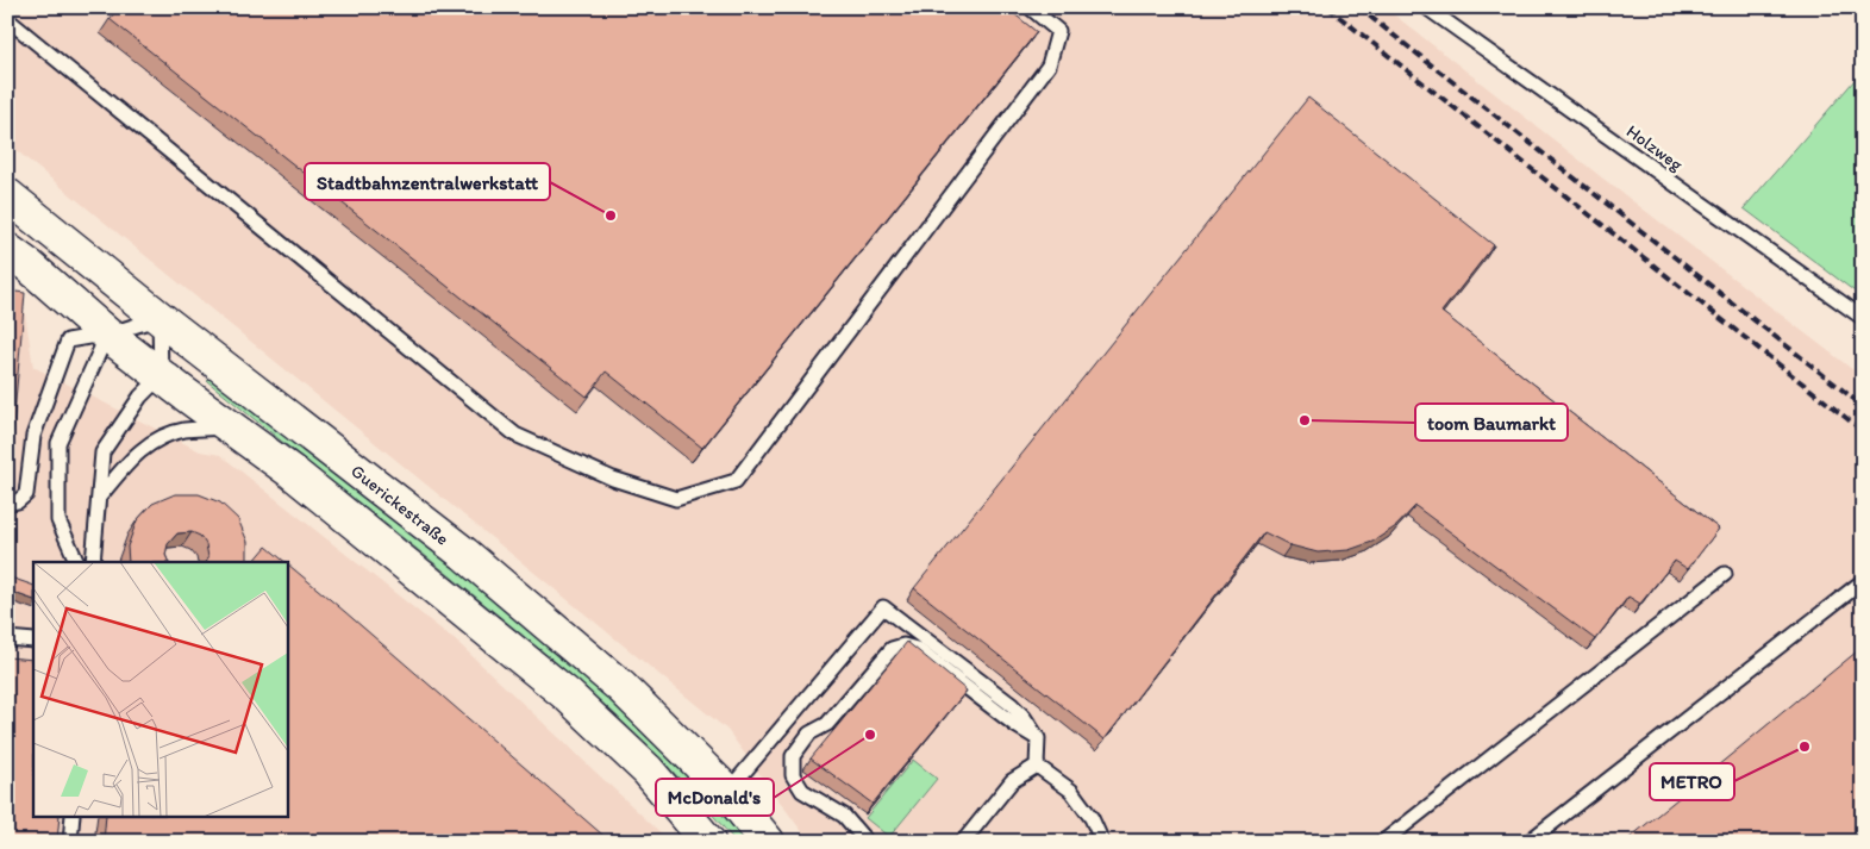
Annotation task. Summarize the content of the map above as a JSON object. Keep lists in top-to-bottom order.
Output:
{
  "streets": {
    "main road": ["Guerickestraße"],
    "lane": ["Holzweg"]
  },
  "places": [
    "Stadtbahnzentralwerkstatt",
    "toom Baumarkt",
    "McDonald's",
    "METRO"
  ]
}
